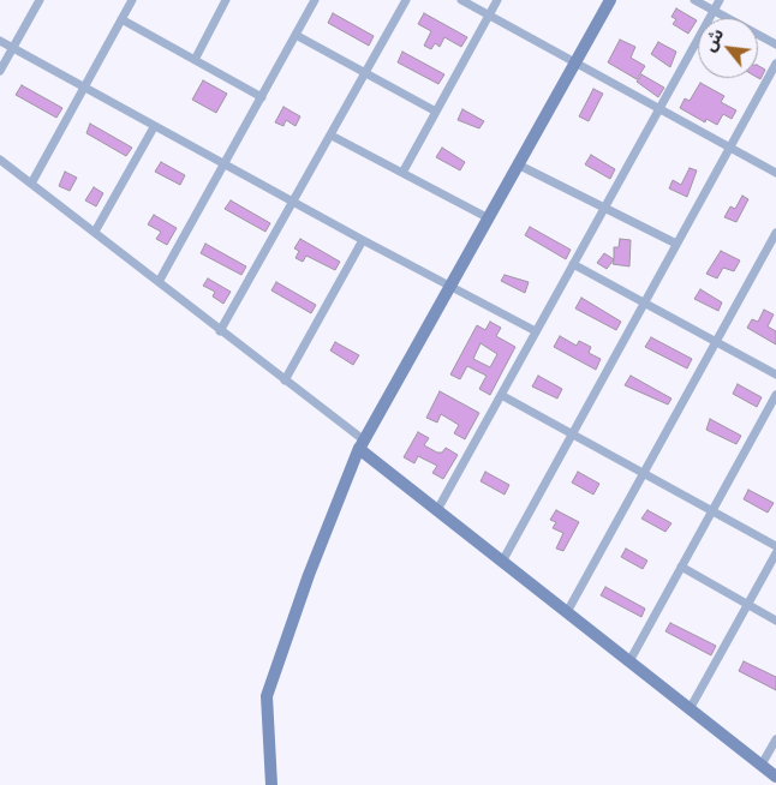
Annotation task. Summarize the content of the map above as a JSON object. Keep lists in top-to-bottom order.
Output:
{
  "north": "top left"
}
